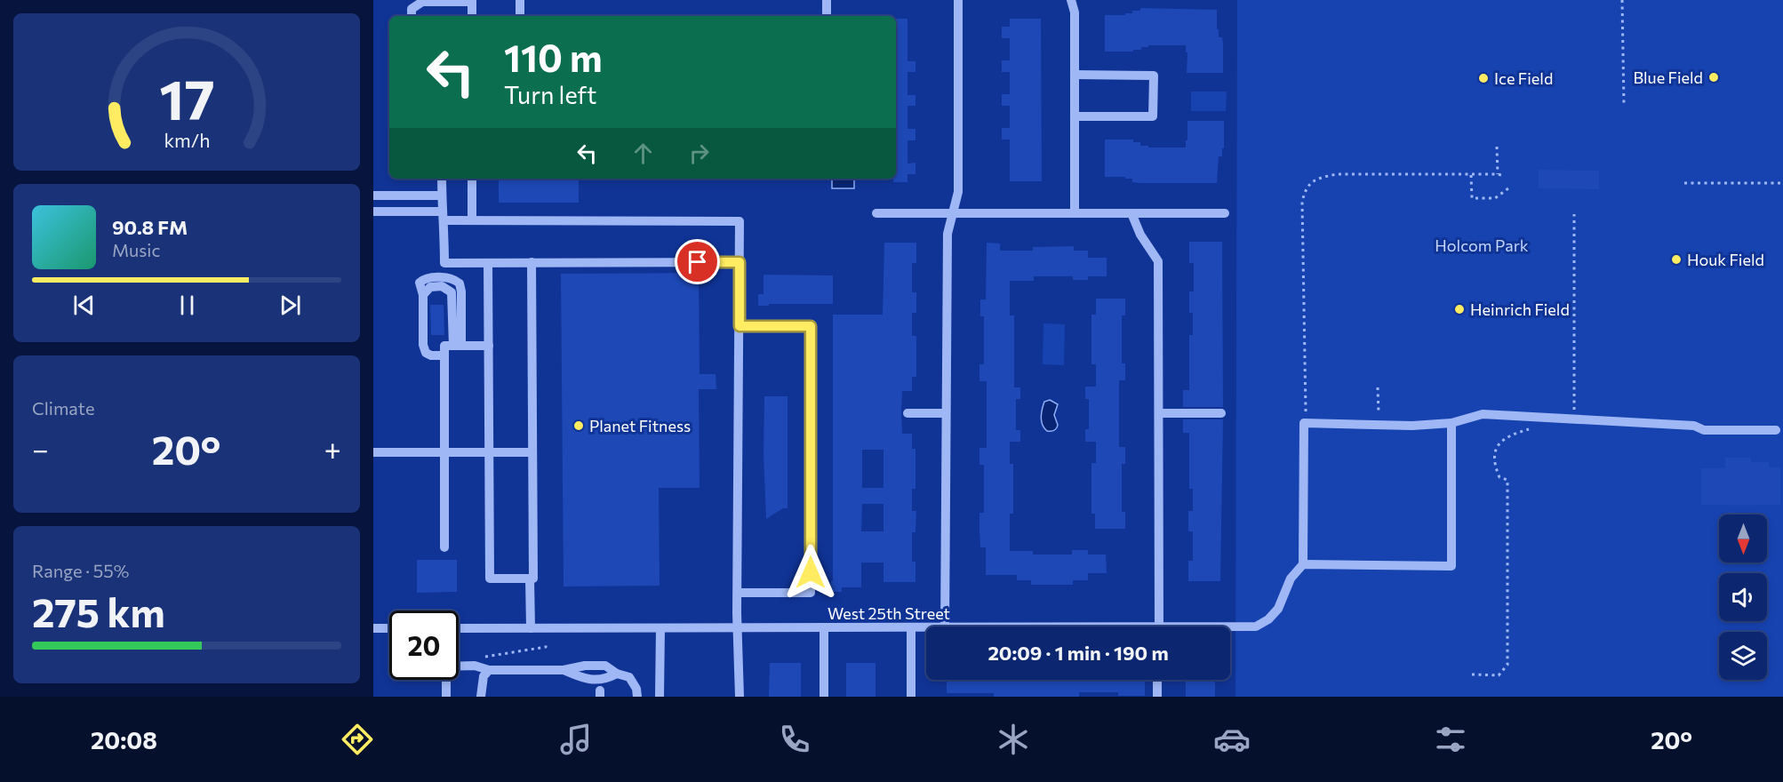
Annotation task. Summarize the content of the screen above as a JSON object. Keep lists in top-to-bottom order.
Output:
{
  "streets": {
    "street": ["West 25th Street"]
  },
  "parks": ["Holcom Park"],
  "places": [
    "Blue Field",
    "Ice Field",
    "Houk Field",
    "Heinrich Field",
    "Planet Fitness"
  ],
  "north": "bottom",
  "page": {
    "turn": ["110 m", "Turn left"],
    "song": ["90.8 FM", "Music"],
    "tile": [
      "Climate",
      ["Range · 55%", "275 km"]
    ],
    "heat": ["−", "20°", "+"],
    "limit": "20",
    "trip": "20:09 · 1 min · 190 m",
    "tabs": ["20:08", "20°"],
    "gauge": ["17", "km/h"]
  }
}
